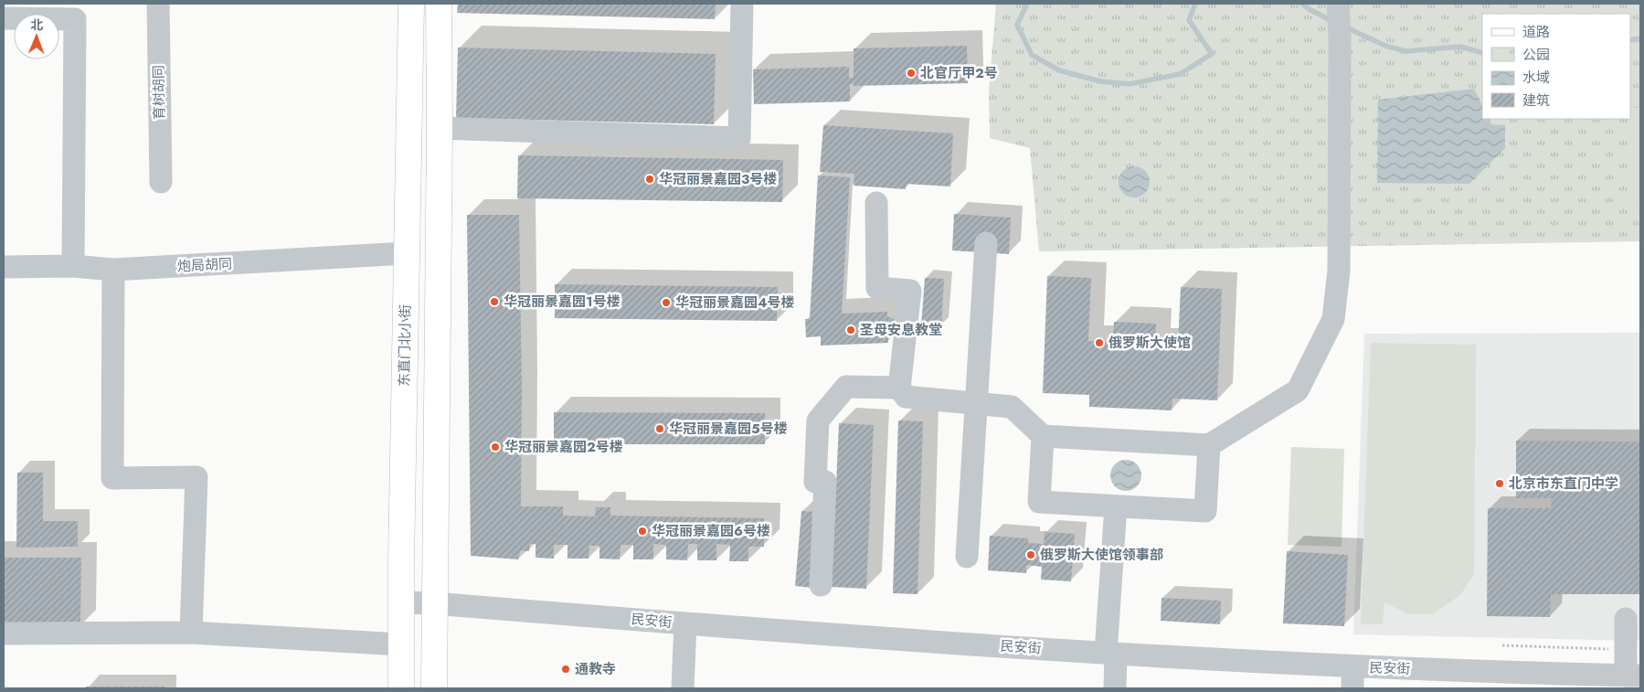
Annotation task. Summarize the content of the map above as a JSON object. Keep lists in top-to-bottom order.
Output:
{
  "streets": {
    "main road": ["东直门北小街"],
    "street": ["育树胡同", "炮局胡同", "民安街"]
  },
  "crossings": [
    ["炮局胡同", "东直门北小街"],
    ["东直门北小街", "民安街"]
  ],
  "places": [
    "北官厅甲2号",
    "华冠丽景嘉园3号楼",
    "华冠丽景嘉园1号楼",
    "华冠丽景嘉园4号楼",
    "圣母安息教堂",
    "俄罗斯大使馆",
    "华冠丽景嘉园5号楼",
    "华冠丽景嘉园2号楼",
    "北京市东直门中学",
    "华冠丽景嘉园6号楼",
    "俄罗斯大使馆领事部",
    "通教寺"
  ],
  "legend": [
    "道路",
    "公园",
    "水域",
    "建筑"
  ],
  "north": "top"
}
